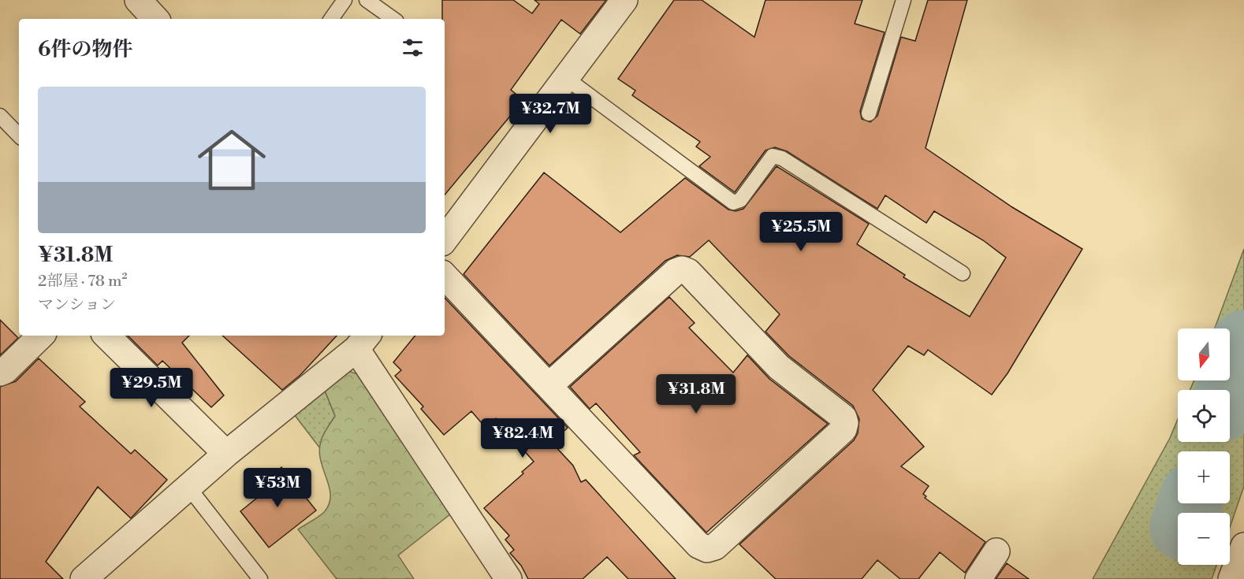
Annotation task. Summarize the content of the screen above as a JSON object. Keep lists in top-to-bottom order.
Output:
{
  "north": "bottom",
  "page": {
    "heading": "6件の物件",
    "list": [
      {
        "name": "¥31.8M",
        "note": "2部屋 · 78 m² · マンション"
      }
    ],
    "price": [
      "¥32.7M",
      "¥25.5M",
      "¥29.5M",
      "¥31.8M",
      "¥82.4M",
      "¥53M"
    ],
    "map_buttons": ["+", "−"]
  }
}
